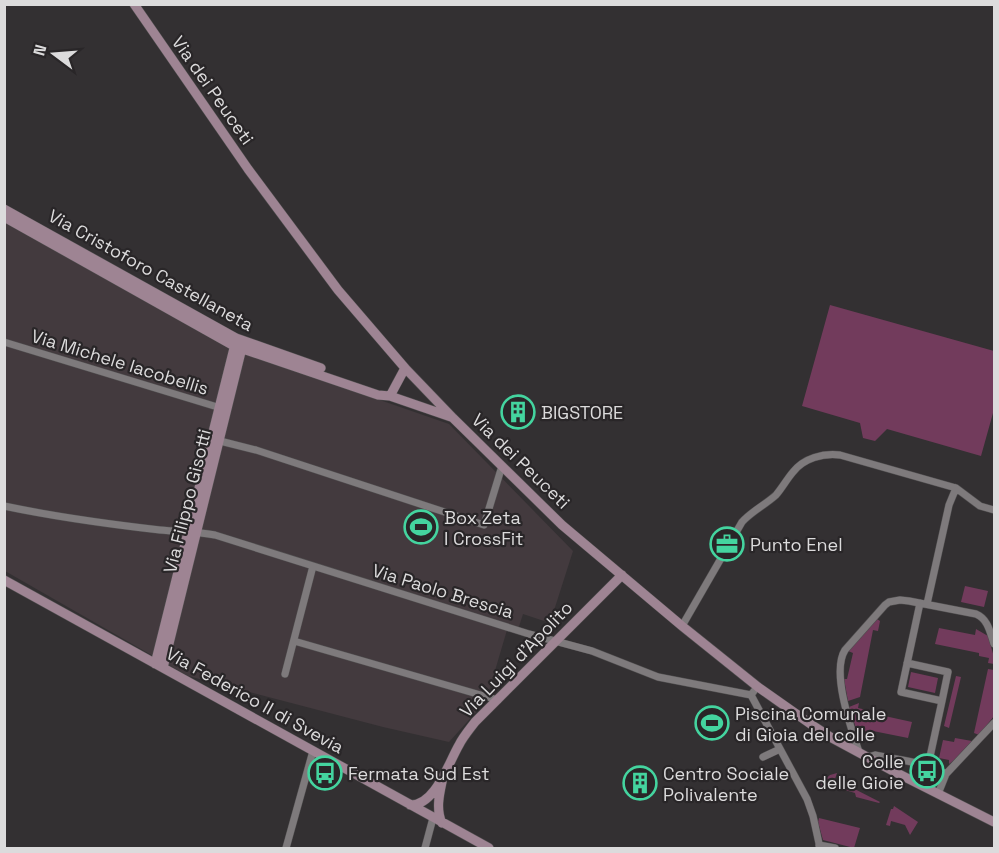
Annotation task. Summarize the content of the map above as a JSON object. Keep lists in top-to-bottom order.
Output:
{
  "streets": {
    "main road": [
      "Via dei Peuceti",
      "Via Cristoforo Castellaneta",
      "Via Filippo Gisotti",
      "Via Luigi d'Apolito",
      "Via Federico II di Svevia"
    ],
    "street": ["Via Michele Iacobellis", "Via Paolo Brescia"]
  },
  "crossings": [
    ["Via dei Peuceti", "Via Cristoforo Castellaneta"],
    ["Via dei Peuceti", "Via Luigi d'Apolito"],
    ["Via Cristoforo Castellaneta", "Via Filippo Gisotti"],
    ["Via Michele Iacobellis", "Via Filippo Gisotti"],
    ["Via Filippo Gisotti", "Via Paolo Brescia"],
    ["Via Filippo Gisotti", "Via Federico II di Svevia"],
    ["Via Paolo Brescia", "Via Luigi d'Apolito"],
    ["Via Luigi d'Apolito", "Via Federico II di Svevia"]
  ],
  "places": {
    "building": ["BIGSTORE", "Centro Sociale Polivalente"],
    "sports": ["Box Zeta I CrossFit", "Piscina Comunale di Gioia del colle"],
    "office": ["Punto Enel"],
    "bus stop": ["Colle delle Gioie", "Fermata Sud Est"]
  },
  "north": "left"
}
